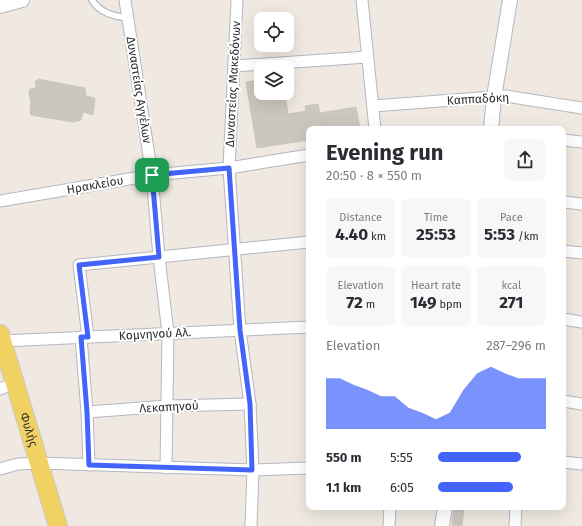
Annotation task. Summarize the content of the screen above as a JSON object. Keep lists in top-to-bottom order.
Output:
{
  "streets": {
    "main road": ["Φυλής"],
    "street": [
      "Δυναστείας Μακεδόνων",
      "Δυναστείας Αγγέλων",
      "Καππαδόκη",
      "Ηρακλείου",
      "Κομνηνού Αλ.",
      "Λεκαπηνού"
    ]
  },
  "crossings": [
    ["Δυναστείας Μακεδόνων", "Ηρακλείου"],
    ["Δυναστείας Μακεδόνων", "Κομνηνού Αλ."],
    ["Δυναστείας Μακεδόνων", "Λεκαπηνού"],
    ["Δυναστείας Αγγέλων", "Ηρακλείου"],
    ["Δυναστείας Αγγέλων", "Κομνηνού Αλ."],
    ["Δυναστείας Αγγέλων", "Λεκαπηνού"],
    ["Κομνηνού Αλ.", "Φυλής"]
  ],
  "page": {
    "heading": ["Evening run", "20:50 · 8 × 550 m"],
    "stats": [
      ["Distance", "4.40 km"],
      ["Time", "25:53"],
      ["Pace", "5:53 /km"],
      ["Elevation", "72 m"],
      ["Heart rate", "149 bpm"],
      ["kcal", "271"]
    ],
    "chart": ["Elevation", "287–296 m"],
    "list": [
      {
        "name": "550 m",
        "note": "5:55"
      },
      {
        "name": "1.1 km",
        "note": "6:05"
      }
    ]
  }
}
